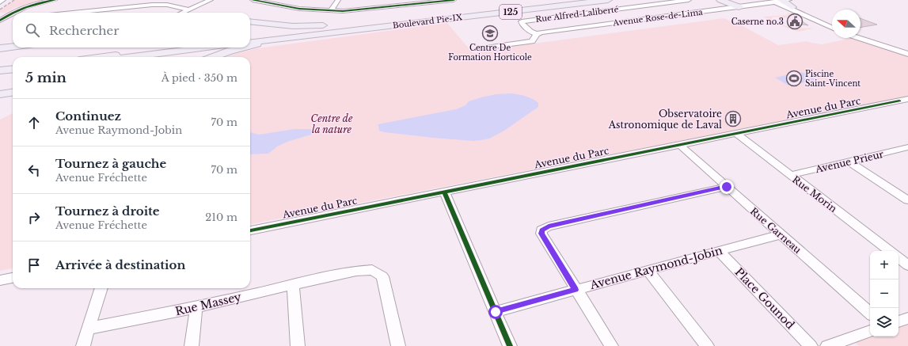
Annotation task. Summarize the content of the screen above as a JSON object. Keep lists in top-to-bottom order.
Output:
{
  "streets": {
    "highway": ["125", "Boulevard Pie-IX"],
    "street": [
      "Rue Alfred-Laliberté",
      "Avenue Rose-de-Lima",
      "Avenue du Parc",
      "Avenue Prieur",
      "Rue Morin",
      "Rue Garneau",
      "Avenue Raymond-Jobin",
      "Place Gounod",
      "Rue Massey"
    ]
  },
  "crossings": [
    ["Rue Alfred-Laliberté", "Avenue Rose-de-Lima"],
    ["Avenue du Parc", "Rue Morin"],
    ["Avenue du Parc", "Rue Garneau"],
    ["Avenue Prieur", "Rue Morin"],
    ["Rue Garneau", "Avenue Raymond-Jobin"],
    ["Avenue Raymond-Jobin", "Place Gounod"]
  ],
  "parks": ["Centre de la nature"],
  "places": {
    "public building": ["Caserne no.3"],
    "school or university": ["Centre De Formation Horticole"],
    "sports": ["Piscine Saint-Vincent"],
    "building": ["Observatoire Astronomique de Laval"]
  },
  "north": "left",
  "page": {
    "search": "Rechercher",
    "heading": ["5 min", "À pied · 350 m"],
    "list": [
      ["Continuez", "Avenue Raymond-Jobin", "70 m"],
      ["Tournez à gauche", "Avenue Fréchette", "70 m"],
      ["Tournez à droite", "Avenue Fréchette", "210 m"],
      "Arrivée à destination"
    ],
    "map_buttons": ["+", "−"]
  }
}
